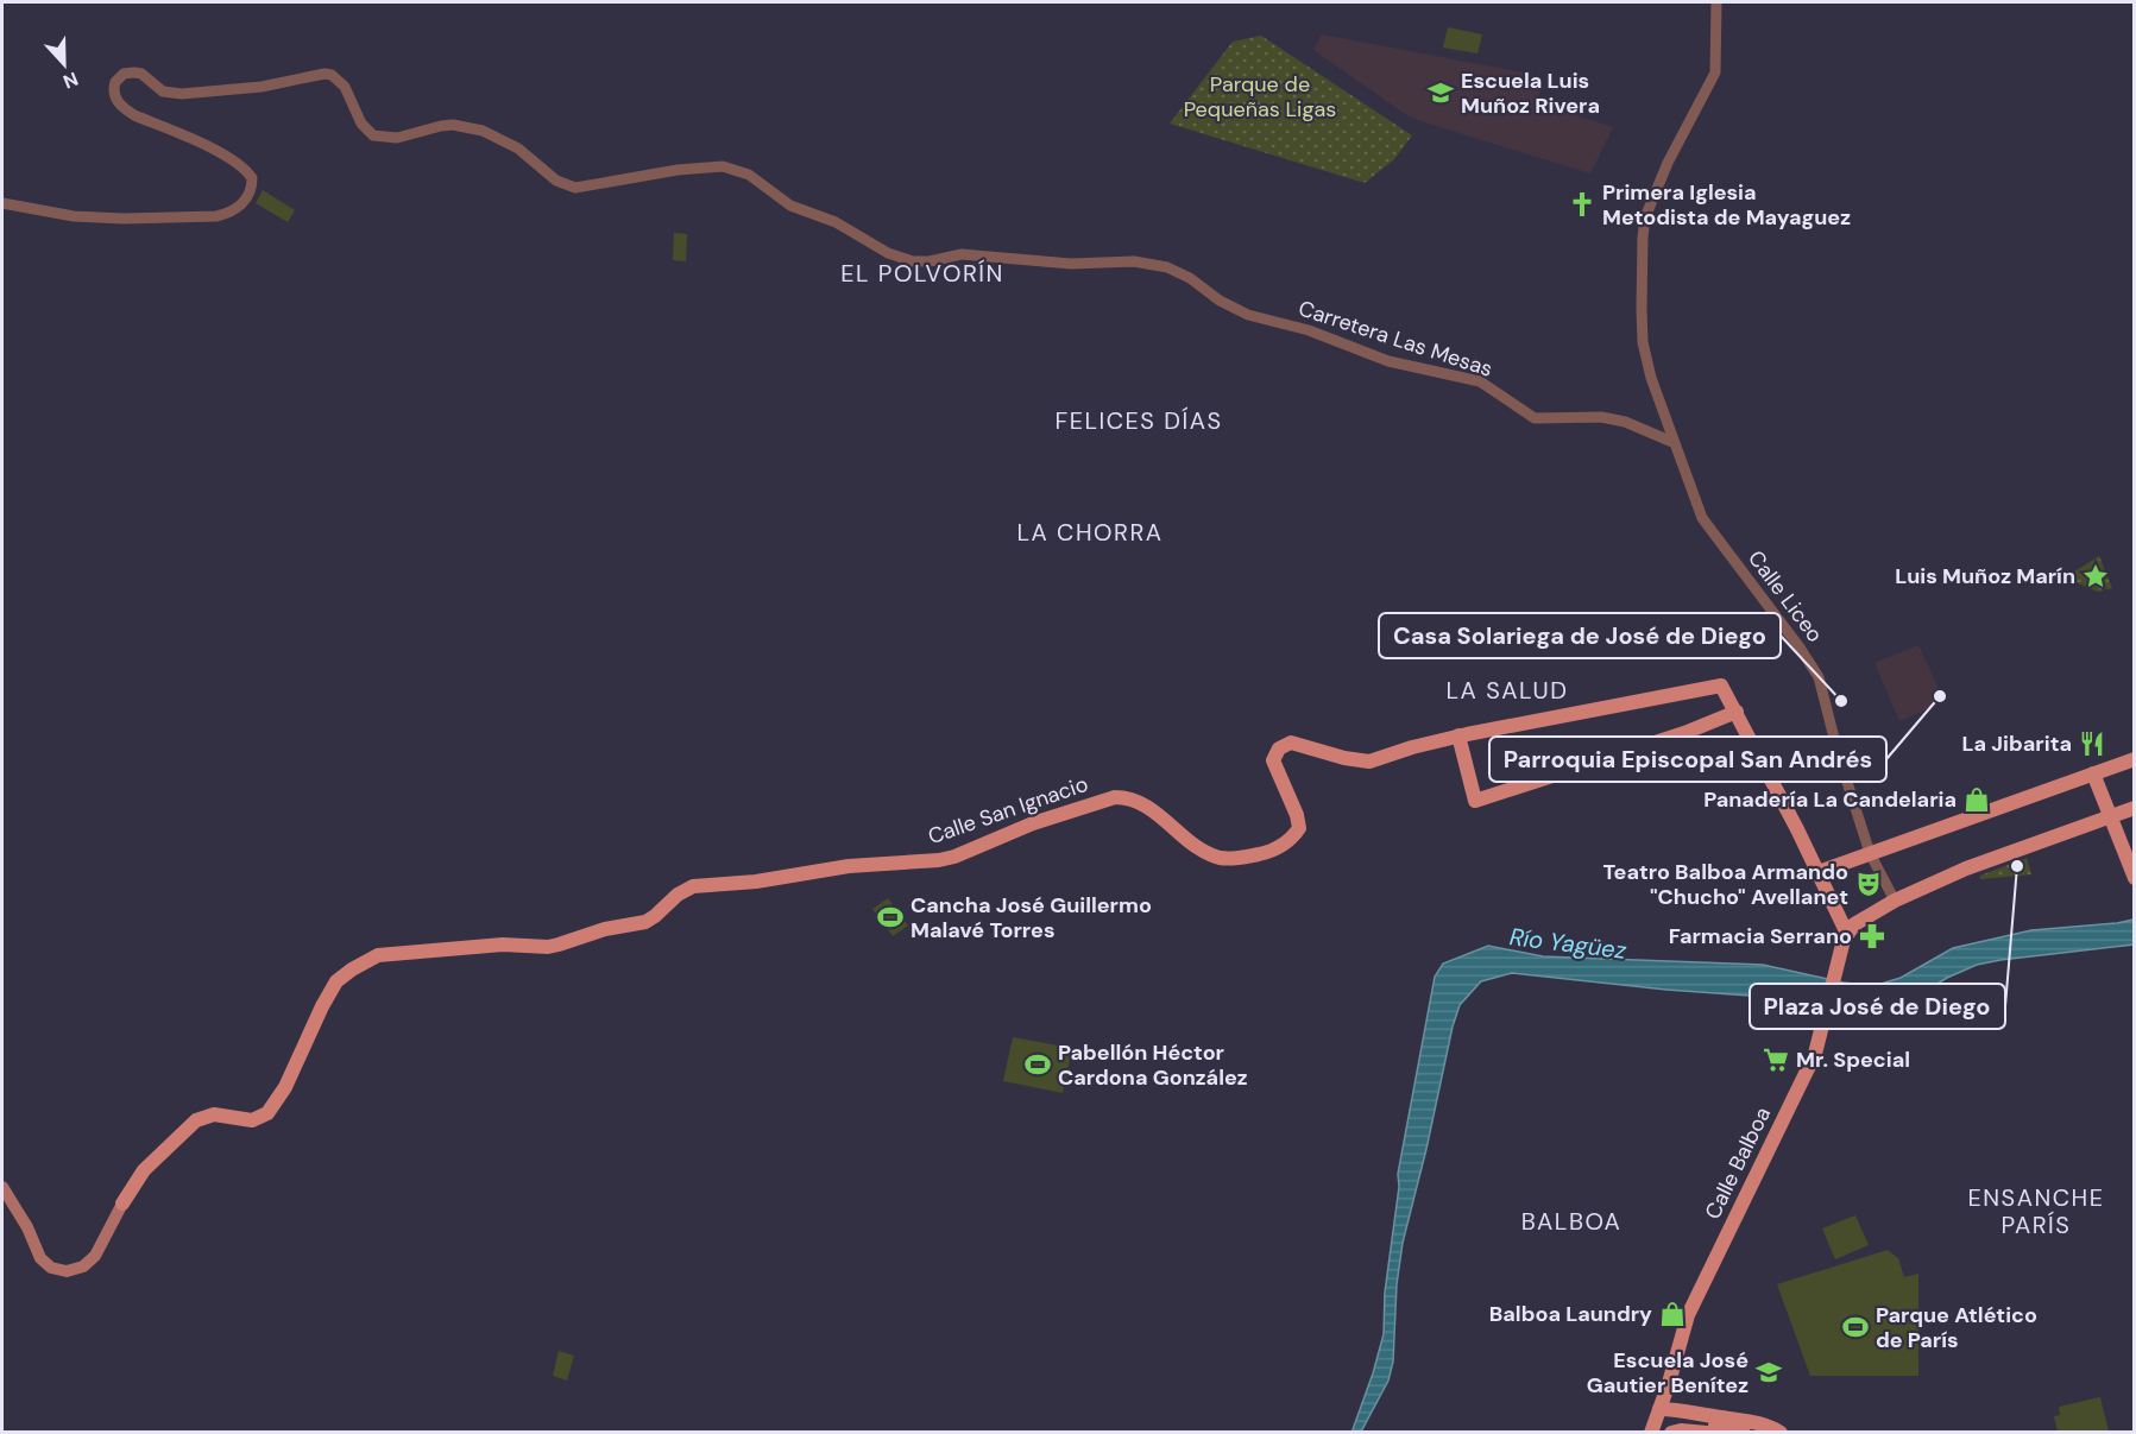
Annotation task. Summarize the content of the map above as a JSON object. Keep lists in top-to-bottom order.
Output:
{
  "streets": {
    "main road": ["Calle San Ignacio", "Calle Balboa"],
    "street": ["Carretera Las Mesas", "Calle Liceo"]
  },
  "crossings": [
    ["Carretera Las Mesas", "Calle Liceo"]
  ],
  "districts": [
    "EL POLVORÍN",
    "FELICES DÍAS",
    "LA CHORRA",
    "LA SALUD",
    "ENSANCHE PARÍS",
    "BALBOA"
  ],
  "water": ["Río Yagüez"],
  "parks": ["Parque de Pequeñas Ligas"],
  "places": {
    "school or university": ["Escuela Luis Muñoz Rivera", "Escuela José Gautier Benítez"],
    "church": ["Primera Iglesia Metodista de Mayaguez"],
    "place": ["Luis Muñoz Marín"],
    "other": ["Parroquia Episcopal San Andrés", "Casa Solariega de José de Diego", "Plaza José de Diego"],
    "restaurant": ["La Jibarita"],
    "shop": ["Panadería La Candelaria", "Balboa Laundry"],
    "theatre": ["Teatro Balboa Armando \"Chucho\" Avellanet"],
    "sports": ["Cancha José Guillermo Malavé Torres", "Pabellón Héctor Cardona González", "Parque Atlético de París"],
    "pharmacy": ["Farmacia Serrano"],
    "supermarket": ["Mr. Special"]
  },
  "north": "bottom"
}
